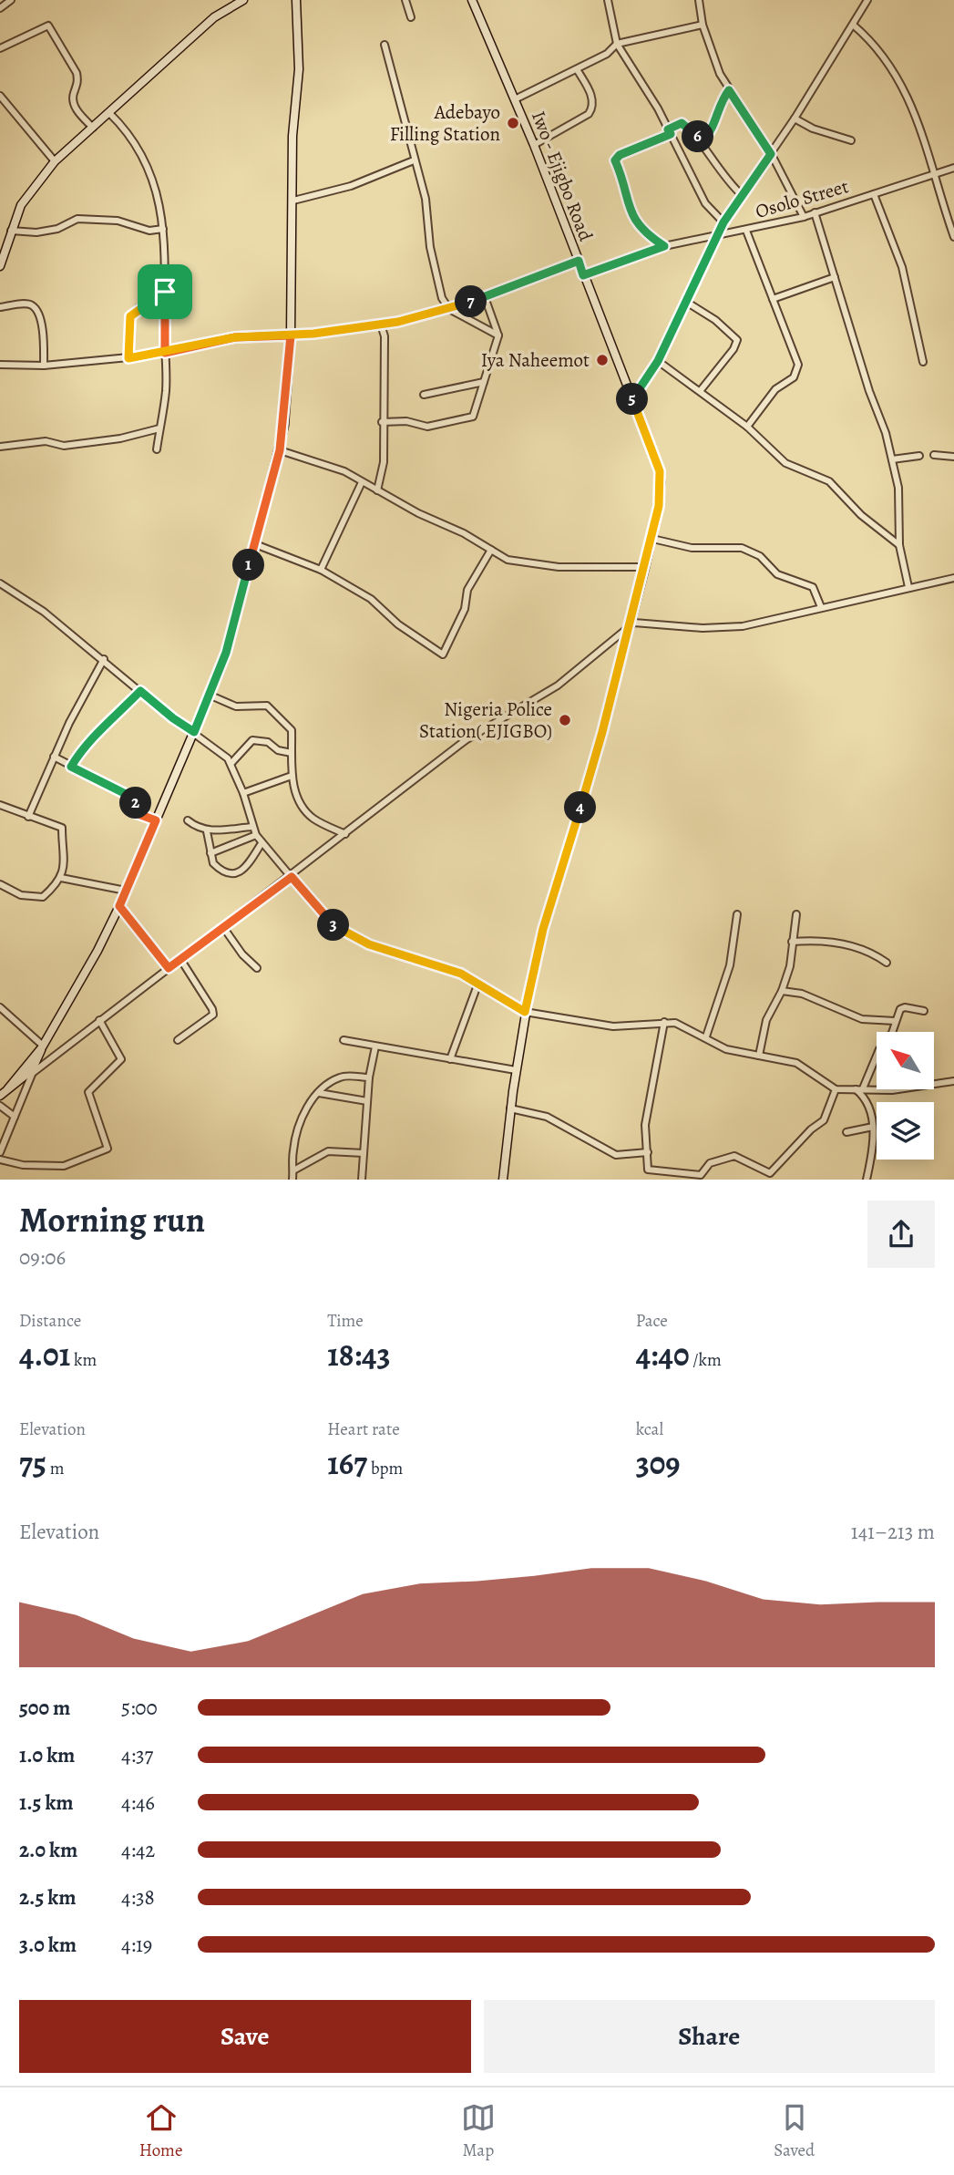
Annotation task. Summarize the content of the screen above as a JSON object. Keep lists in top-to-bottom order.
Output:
{
  "streets": {
    "main road": ["Iwo - Ejigbo Road"],
    "street": ["Osolo Street"]
  },
  "crossings": [
    ["Iwo - Ejigbo Road", "Osolo Street"]
  ],
  "places": ["Adebayo Filling Station", "Iya Naheemot", "Nigeria Police Station( EJIGBO)"],
  "north": "top left",
  "page": {
    "pins": [
      "6",
      "7",
      "5",
      "1",
      "2",
      "4",
      "3"
    ],
    "heading": ["Morning run", "09:06"],
    "stats": [
      ["Distance", "4.01 km"],
      ["Time", "18:43"],
      ["Pace", "4:40 /km"],
      ["Elevation", "75 m"],
      ["Heart rate", "167 bpm"],
      ["kcal", "309"]
    ],
    "chart": ["Elevation", "141–213 m"],
    "list": [
      {
        "name": "500 m",
        "note": "5:00"
      },
      {
        "name": "1.0 km",
        "note": "4:37"
      },
      {
        "name": "1.5 km",
        "note": "4:46"
      },
      {
        "name": "2.0 km",
        "note": "4:42"
      },
      {
        "name": "2.5 km",
        "note": "4:38"
      },
      {
        "name": "3.0 km",
        "note": "4:19"
      }
    ],
    "buttons": ["Save", "Share"],
    "tabs": ["Home", "Map", "Saved"]
  }
}
